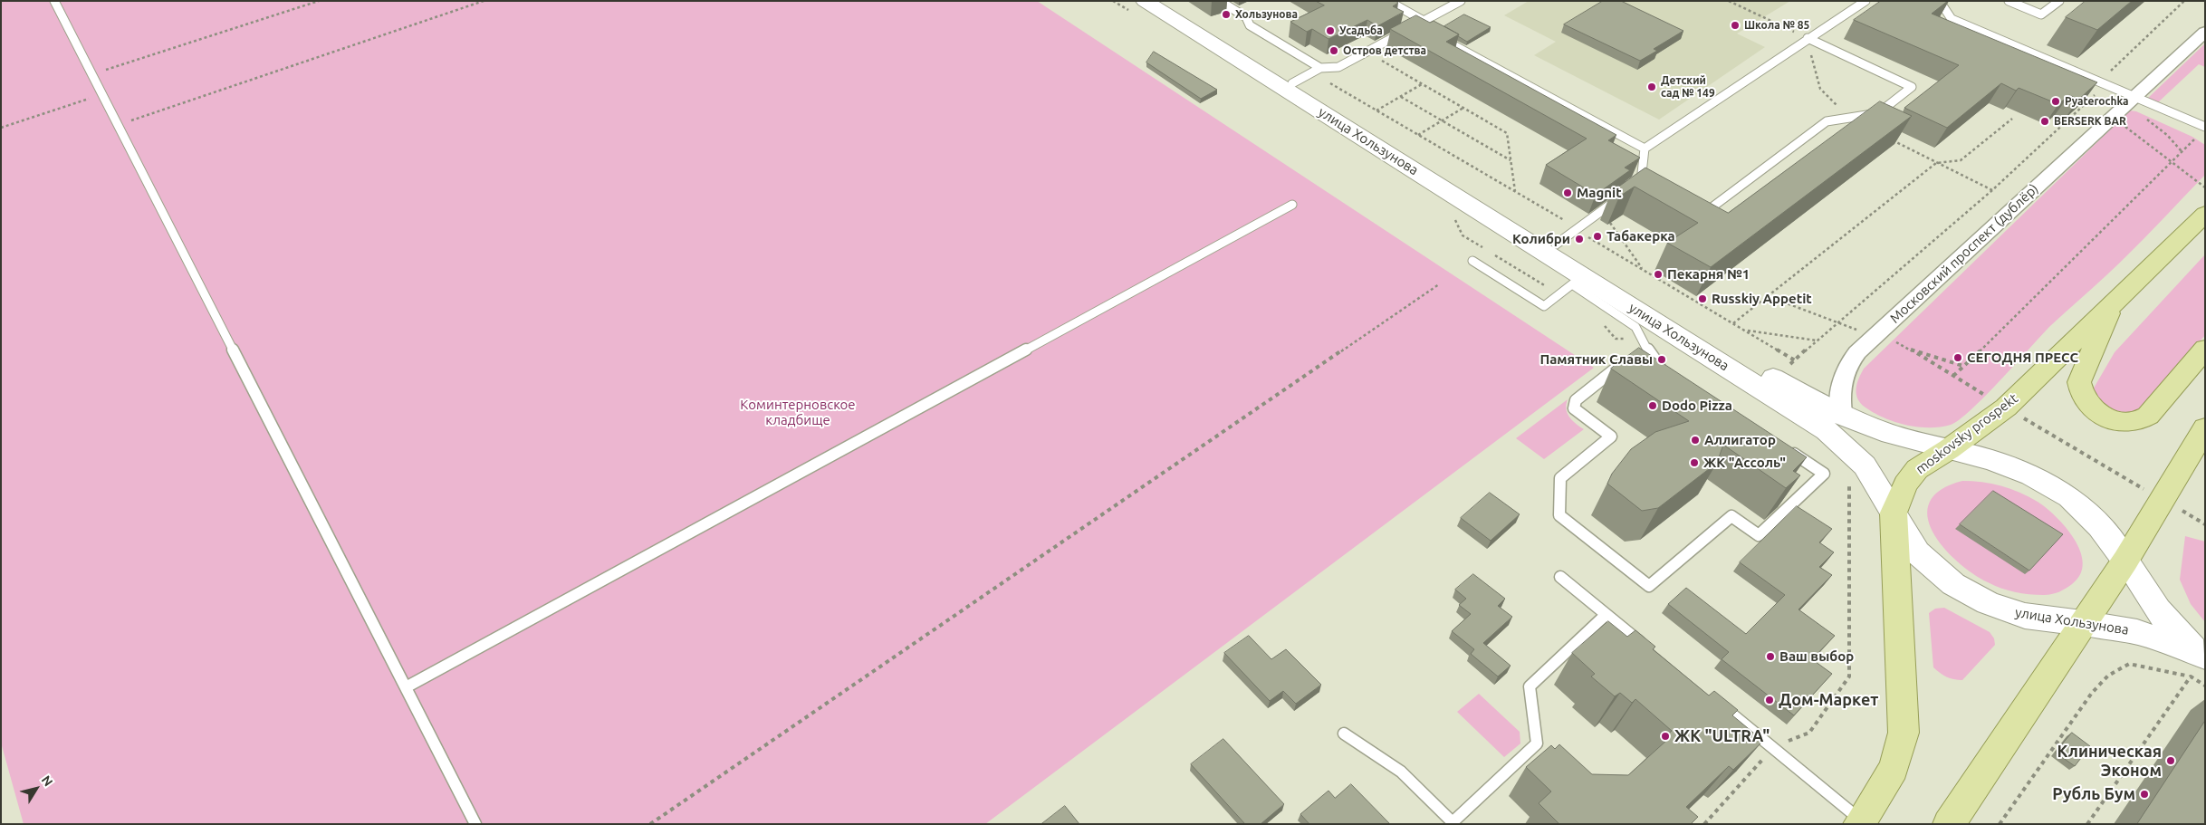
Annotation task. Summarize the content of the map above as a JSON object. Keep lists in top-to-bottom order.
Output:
{
  "streets": {
    "main road": ["улица Хользунова", "moskovsky prospekt"],
    "street": ["Московский проспект (дублёр)"]
  },
  "crossings": [
    ["улица Хользунова", "Московский проспект (дублёр)"],
    ["улица Хользунова", "moskovsky prospekt"]
  ],
  "parks": ["Коминтерновское кладбище"],
  "places": [
    "Хользунова",
    "Школа № 85",
    "Усадьба",
    "Остров детства",
    "Детский сад № 149",
    "Pyaterochka",
    "BERSERK BAR",
    "Magnit",
    "Табакерка",
    "Колибри",
    "Пекарня №1",
    "Russkiy Appetit",
    "СЕГОДНЯ ПРЕСС",
    "Памятник Славы",
    "Dodo Pizza",
    "Аллигатор",
    "ЖК \"Ассоль\"",
    "Ваш выбор",
    "Дом-Маркет",
    "ЖК \"ULTRA\"",
    "Клиническая Эконом",
    "Рубль Бум"
  ],
  "north": "top right"
}
